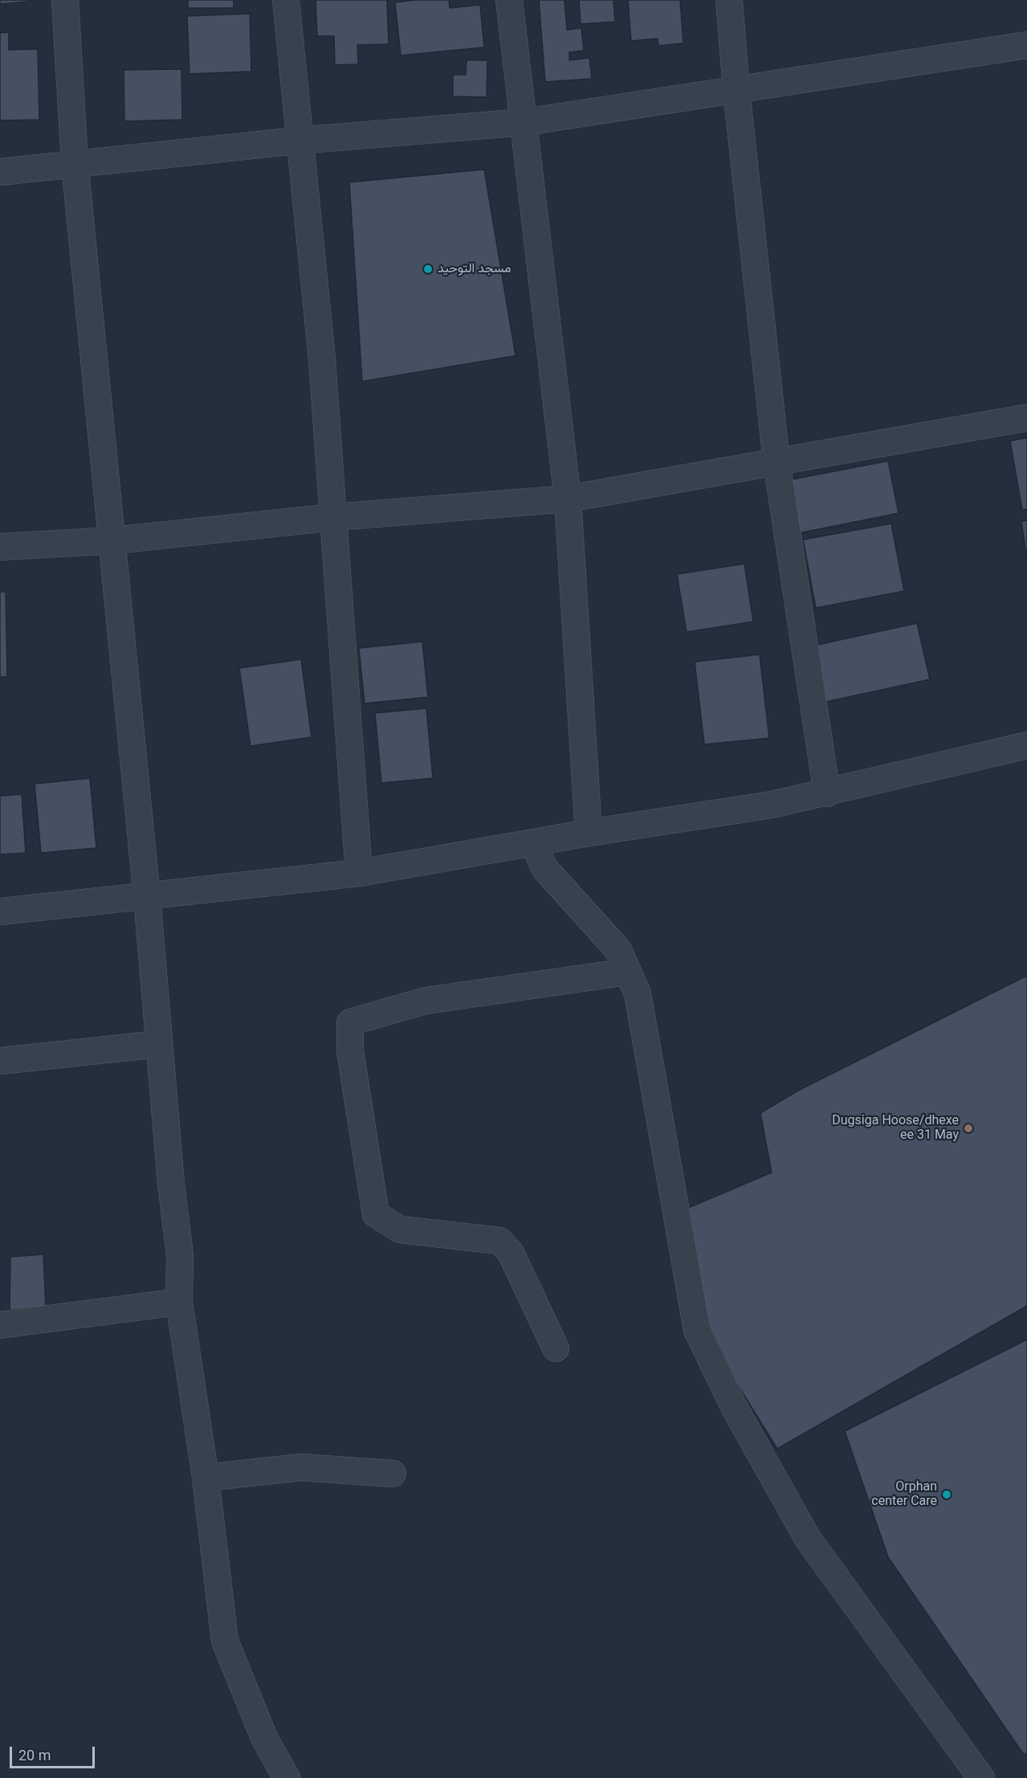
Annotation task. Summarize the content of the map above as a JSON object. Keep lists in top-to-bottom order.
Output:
{
  "places": ["مسجد التوحيد", "Dugsiga Hoose/dhexe ee 31 May", "Orphan center Care"],
  "scale_bar": "20 m"
}
